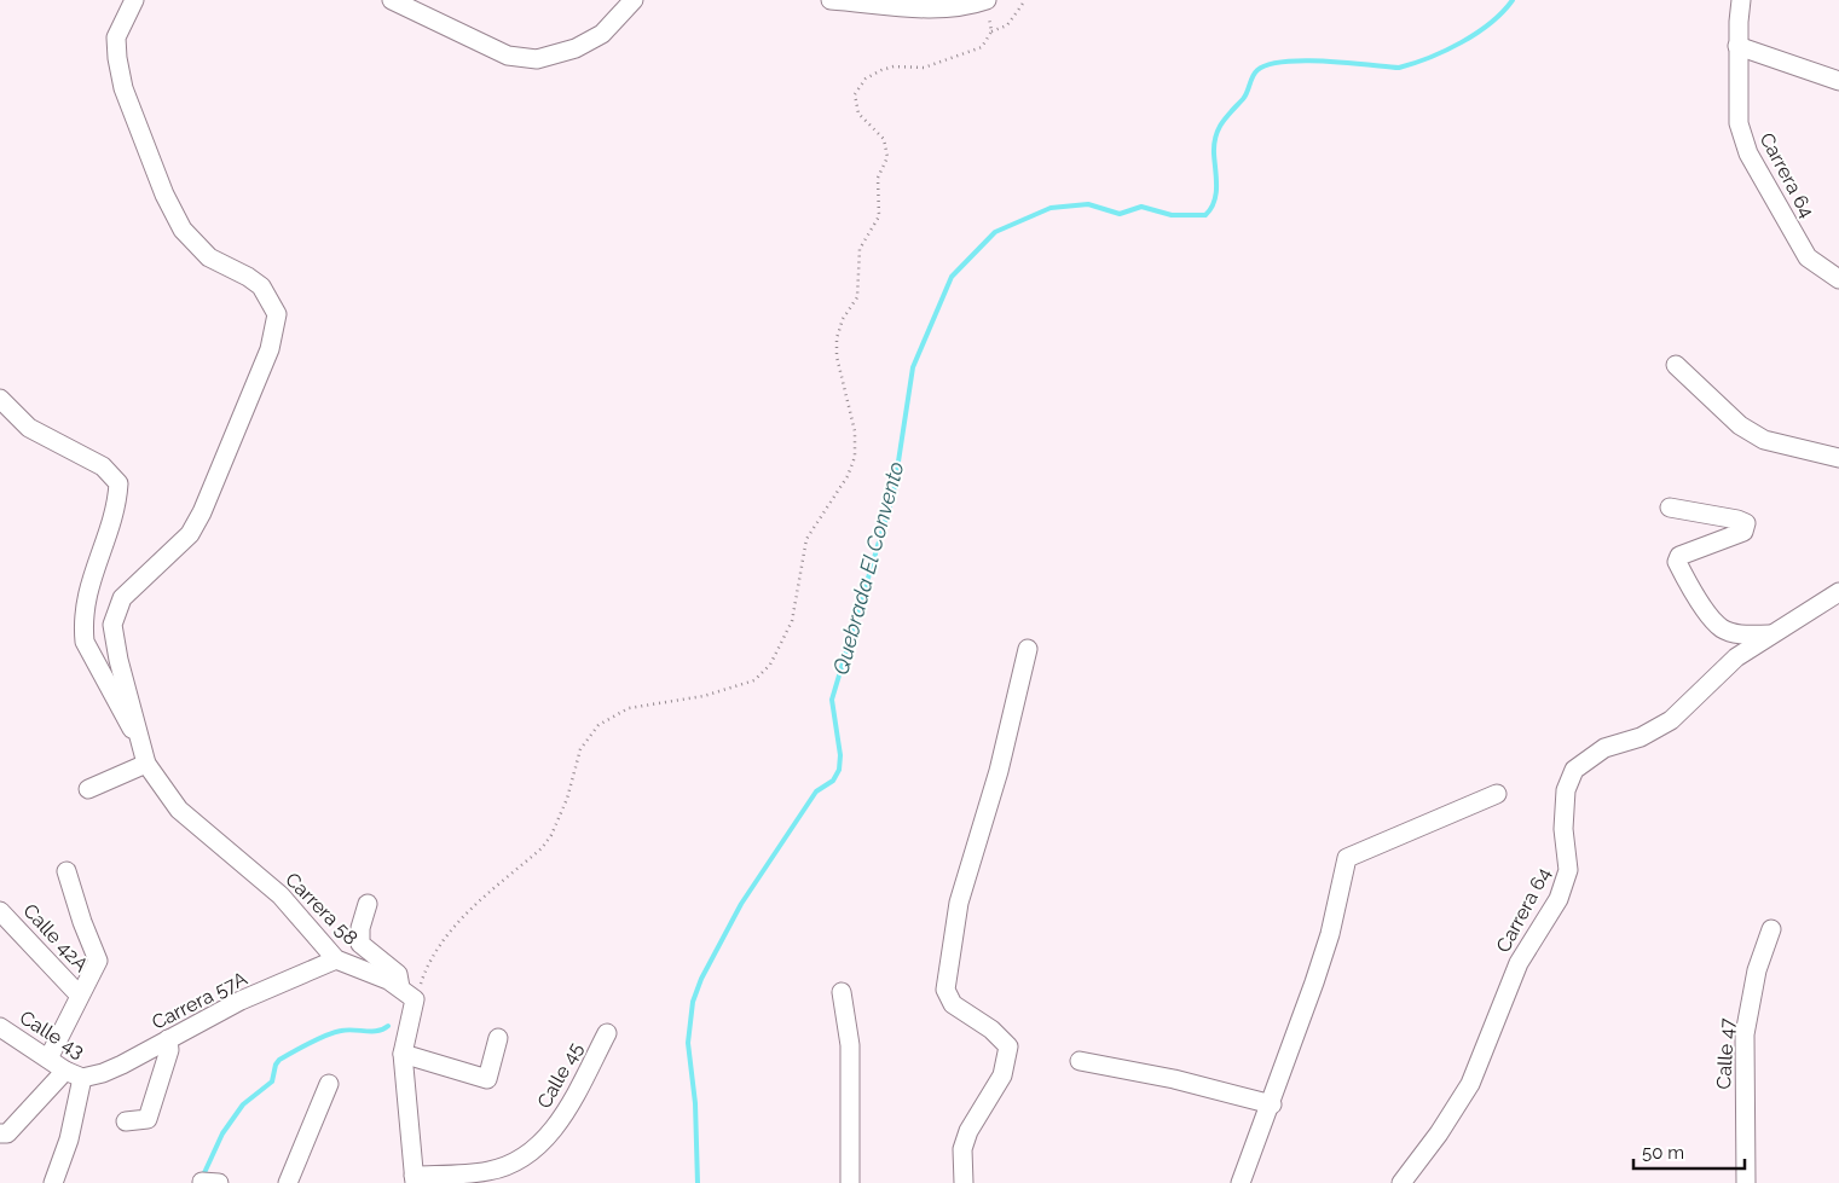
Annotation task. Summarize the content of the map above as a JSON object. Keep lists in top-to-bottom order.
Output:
{
  "streets": {
    "street": [
      "Carrera 64",
      "Carrera 58",
      "Calle 42A",
      "Carrera 57A",
      "Calle 43",
      "Calle 47",
      "Calle 45"
    ]
  },
  "crossings": [
    ["Carrera 58", "Carrera 57A"],
    ["Carrera 57A", "Calle 43"]
  ],
  "water": ["Quebrada El Convento"],
  "scale_bar": "50 m"
}
